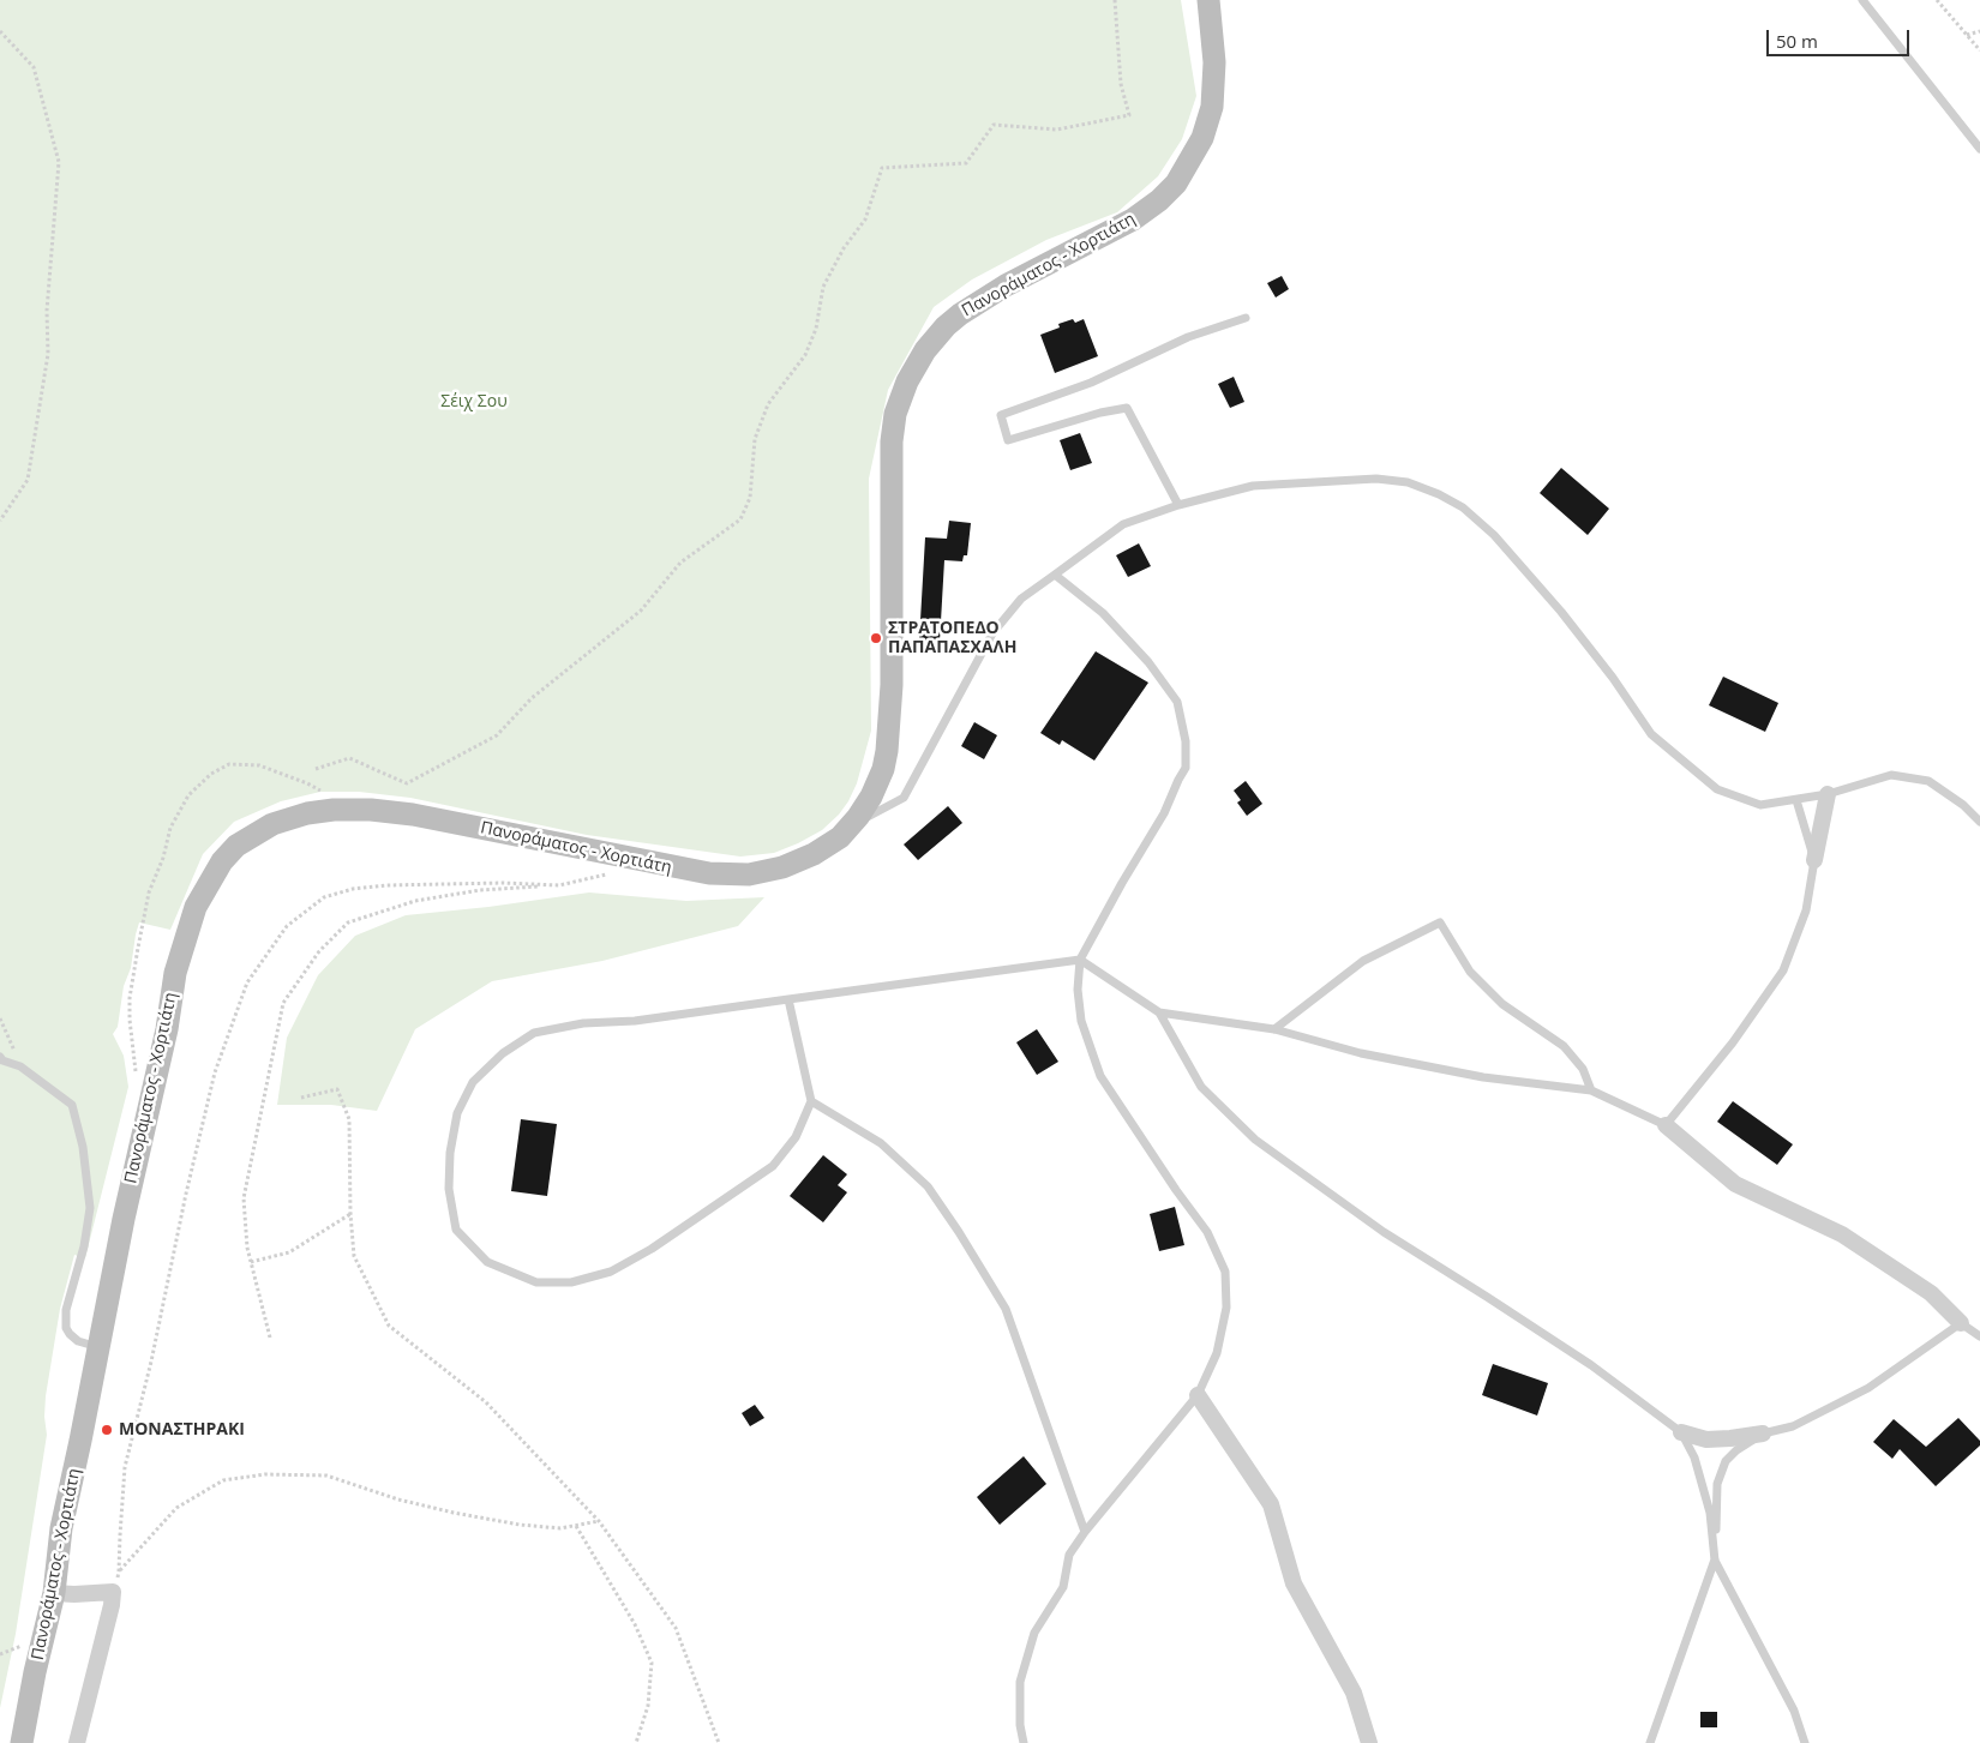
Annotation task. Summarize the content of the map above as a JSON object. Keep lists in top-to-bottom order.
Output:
{
  "streets": {
    "main road": ["Πανοράματος - Χορτιάτη"]
  },
  "parks": ["Σέιχ Σου"],
  "places": ["ΣΤΡΑΤΟΠΕΔΟ ΠΑΠΑΠΑΣΧΑΛΗ", "ΜΟΝΑΣΤΗΡΑΚΙ"],
  "scale_bar": "50 m"
}
